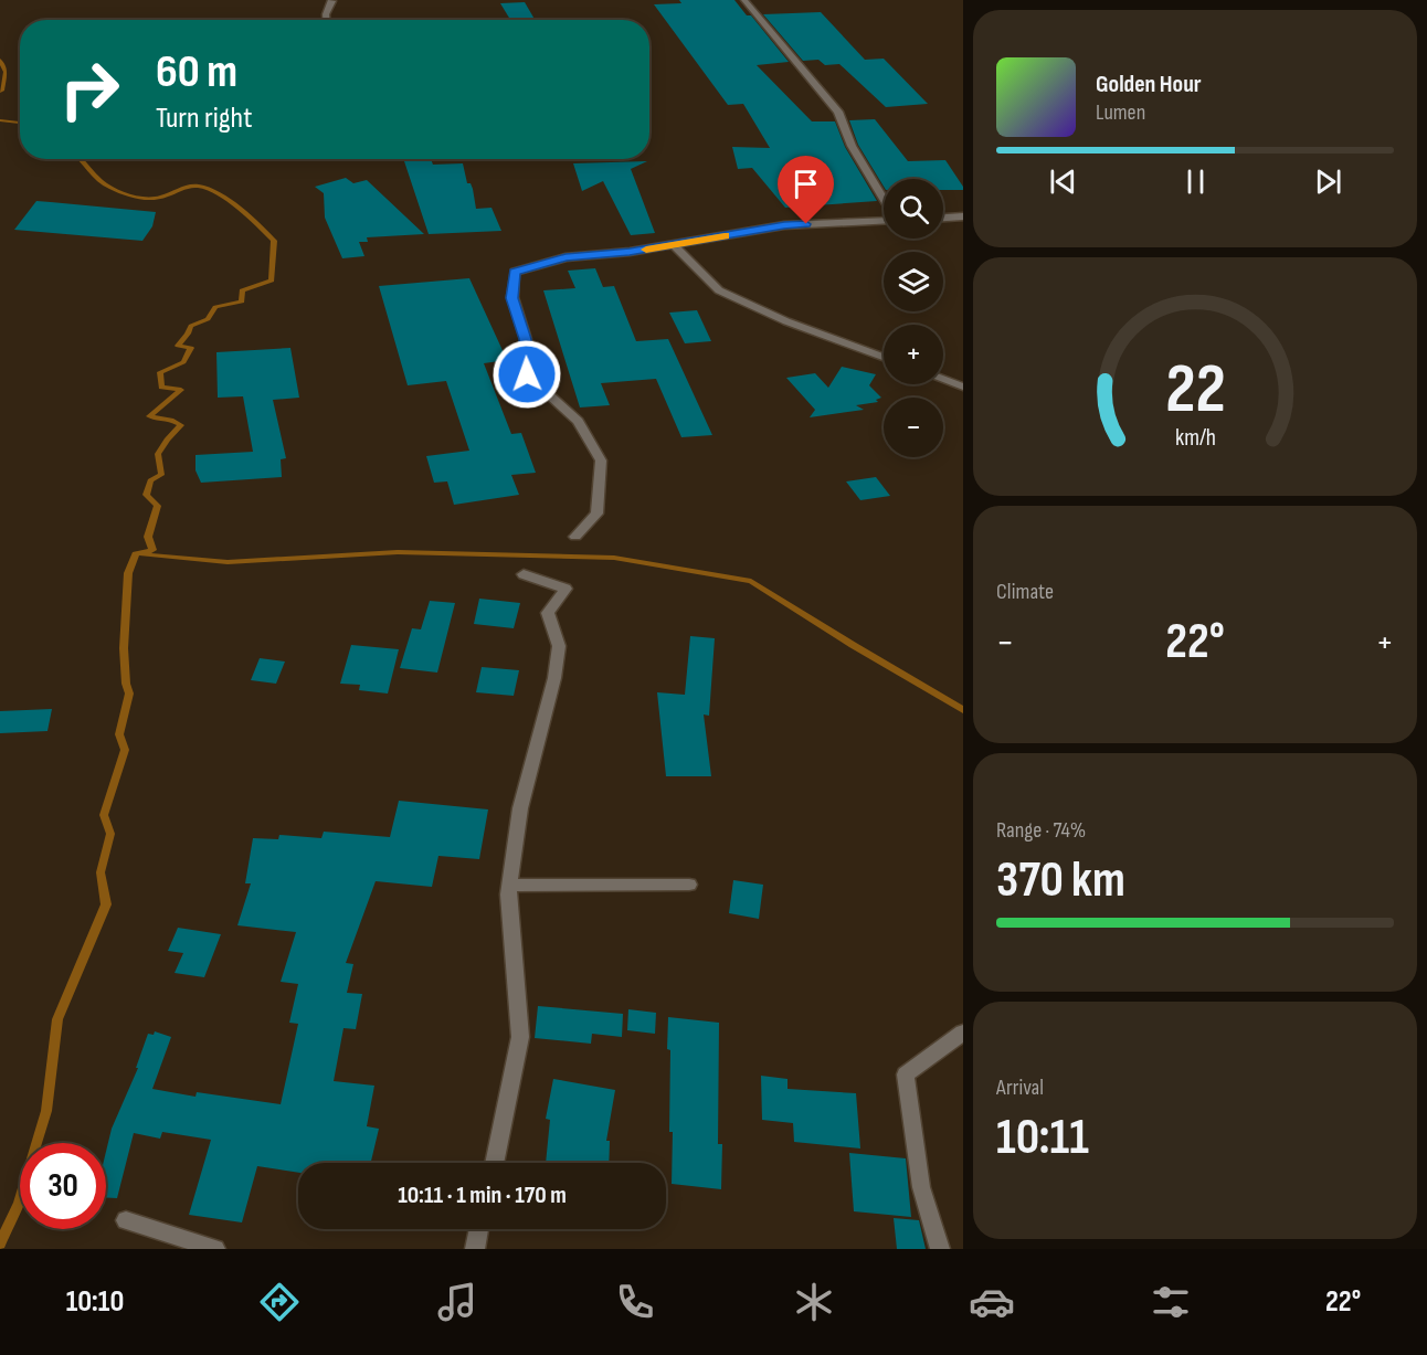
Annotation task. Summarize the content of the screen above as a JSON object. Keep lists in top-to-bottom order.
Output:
{
  "page": {
    "turn": ["60 m", "Turn right"],
    "song": ["Golden Hour", "Lumen"],
    "map_buttons": ["+", "−"],
    "tile": [
      "Climate",
      ["Range · 74%", "370 km"],
      ["Arrival", "10:11"]
    ],
    "heat": ["−", "22°", "+"],
    "limit": "30",
    "trip": "10:11 · 1 min · 170 m",
    "tabs": ["10:10", "22°"],
    "gauge": ["22", "km/h"]
  }
}
